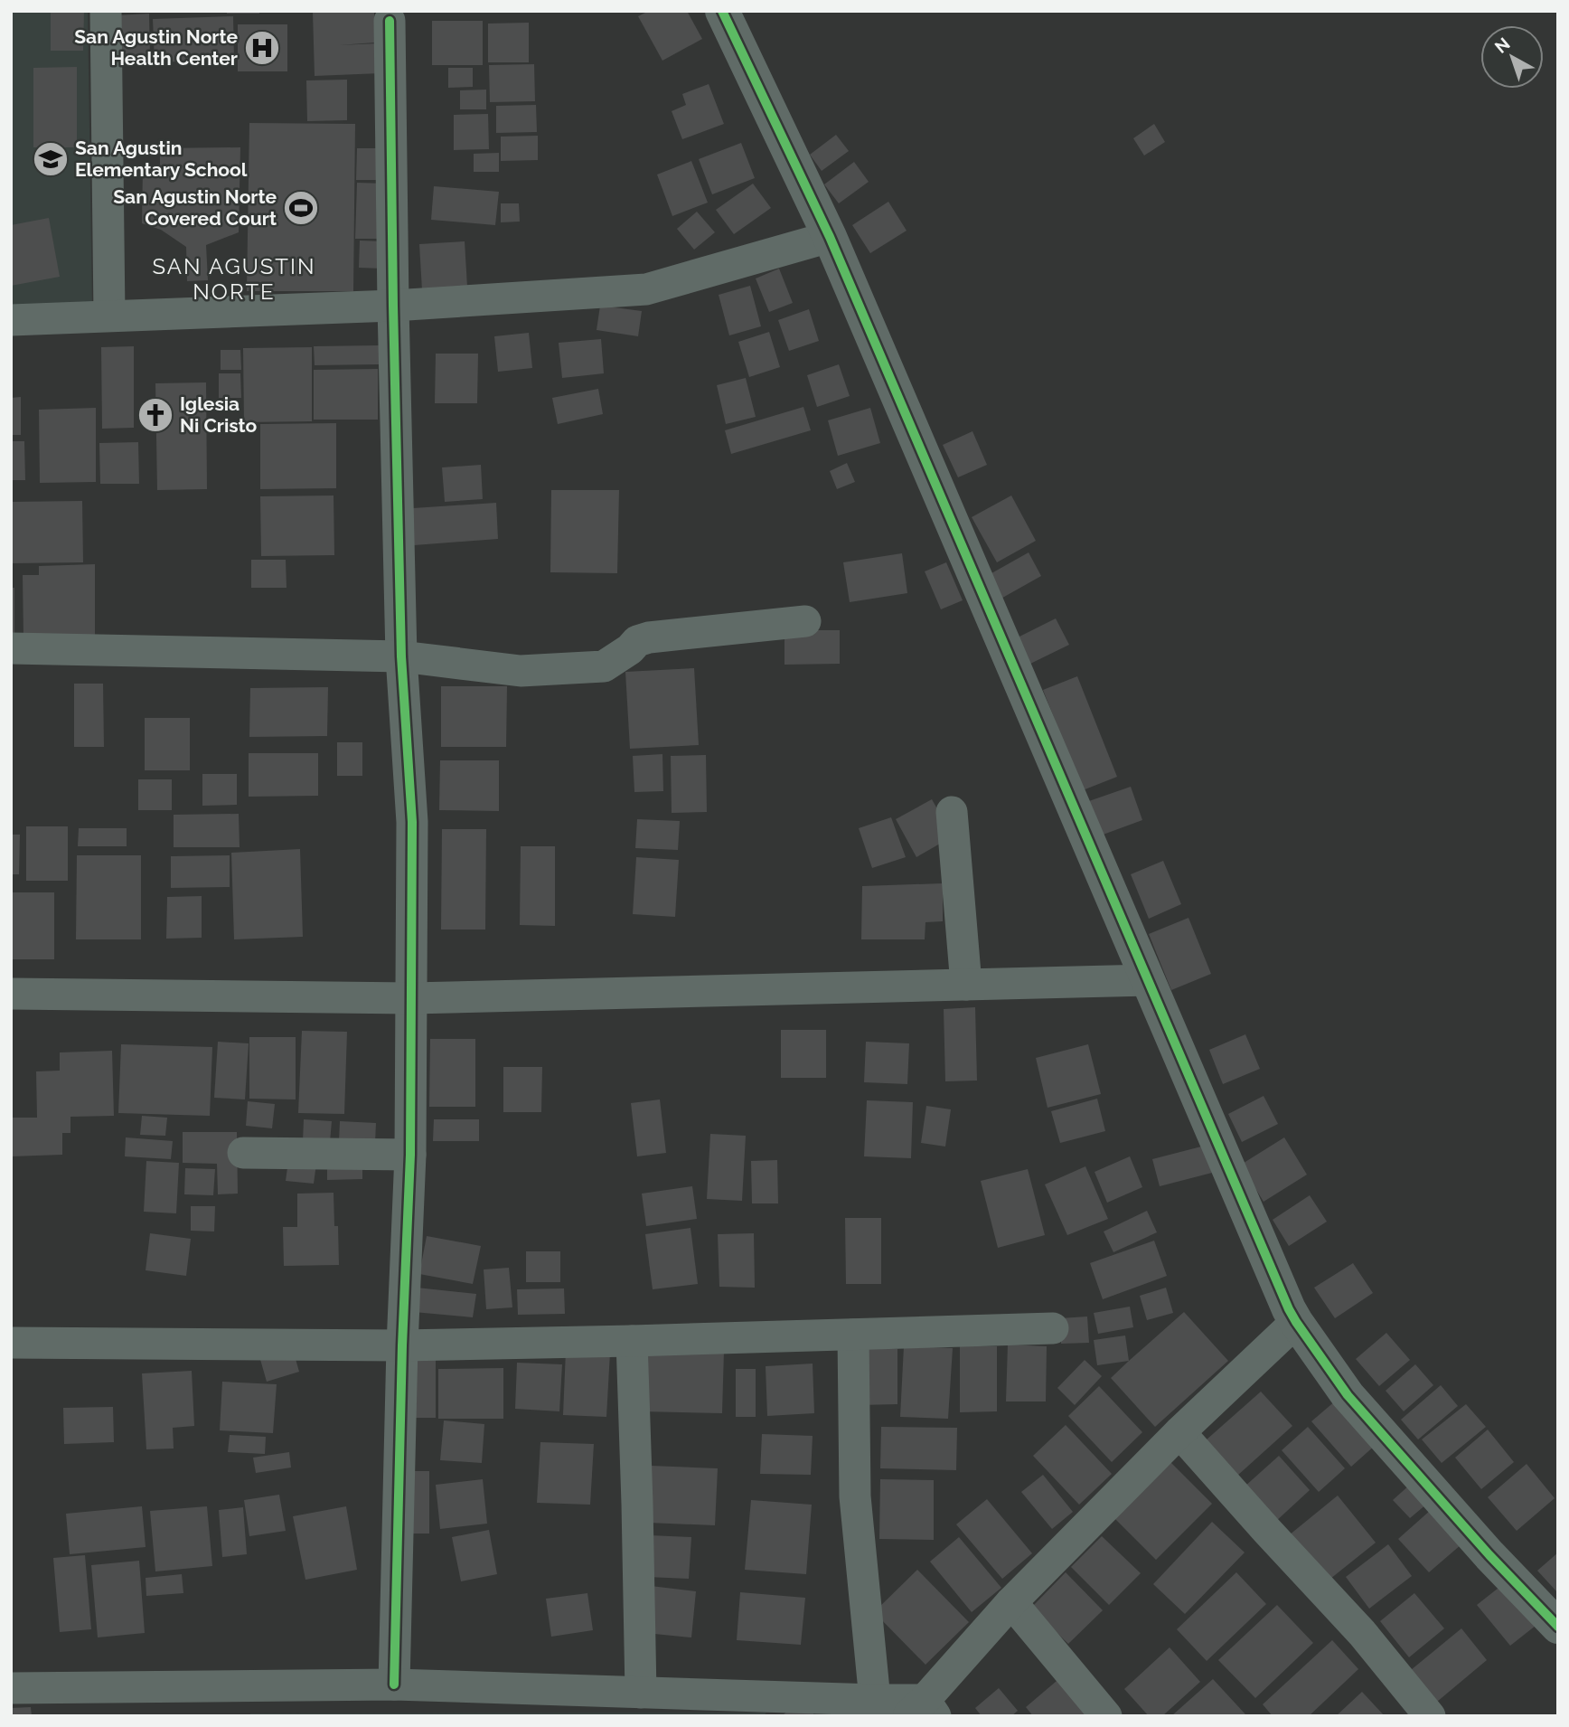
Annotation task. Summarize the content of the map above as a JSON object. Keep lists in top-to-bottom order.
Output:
{
  "districts": ["SAN AGUSTIN NORTE"],
  "places": {
    "hospital": ["San Agustin Norte Health Center"],
    "school or university": ["San Agustin Elementary School"],
    "sports": ["San Agustin Norte Covered Court"],
    "church": ["Iglesia Ni Cristo"]
  },
  "north": "top left"
}
